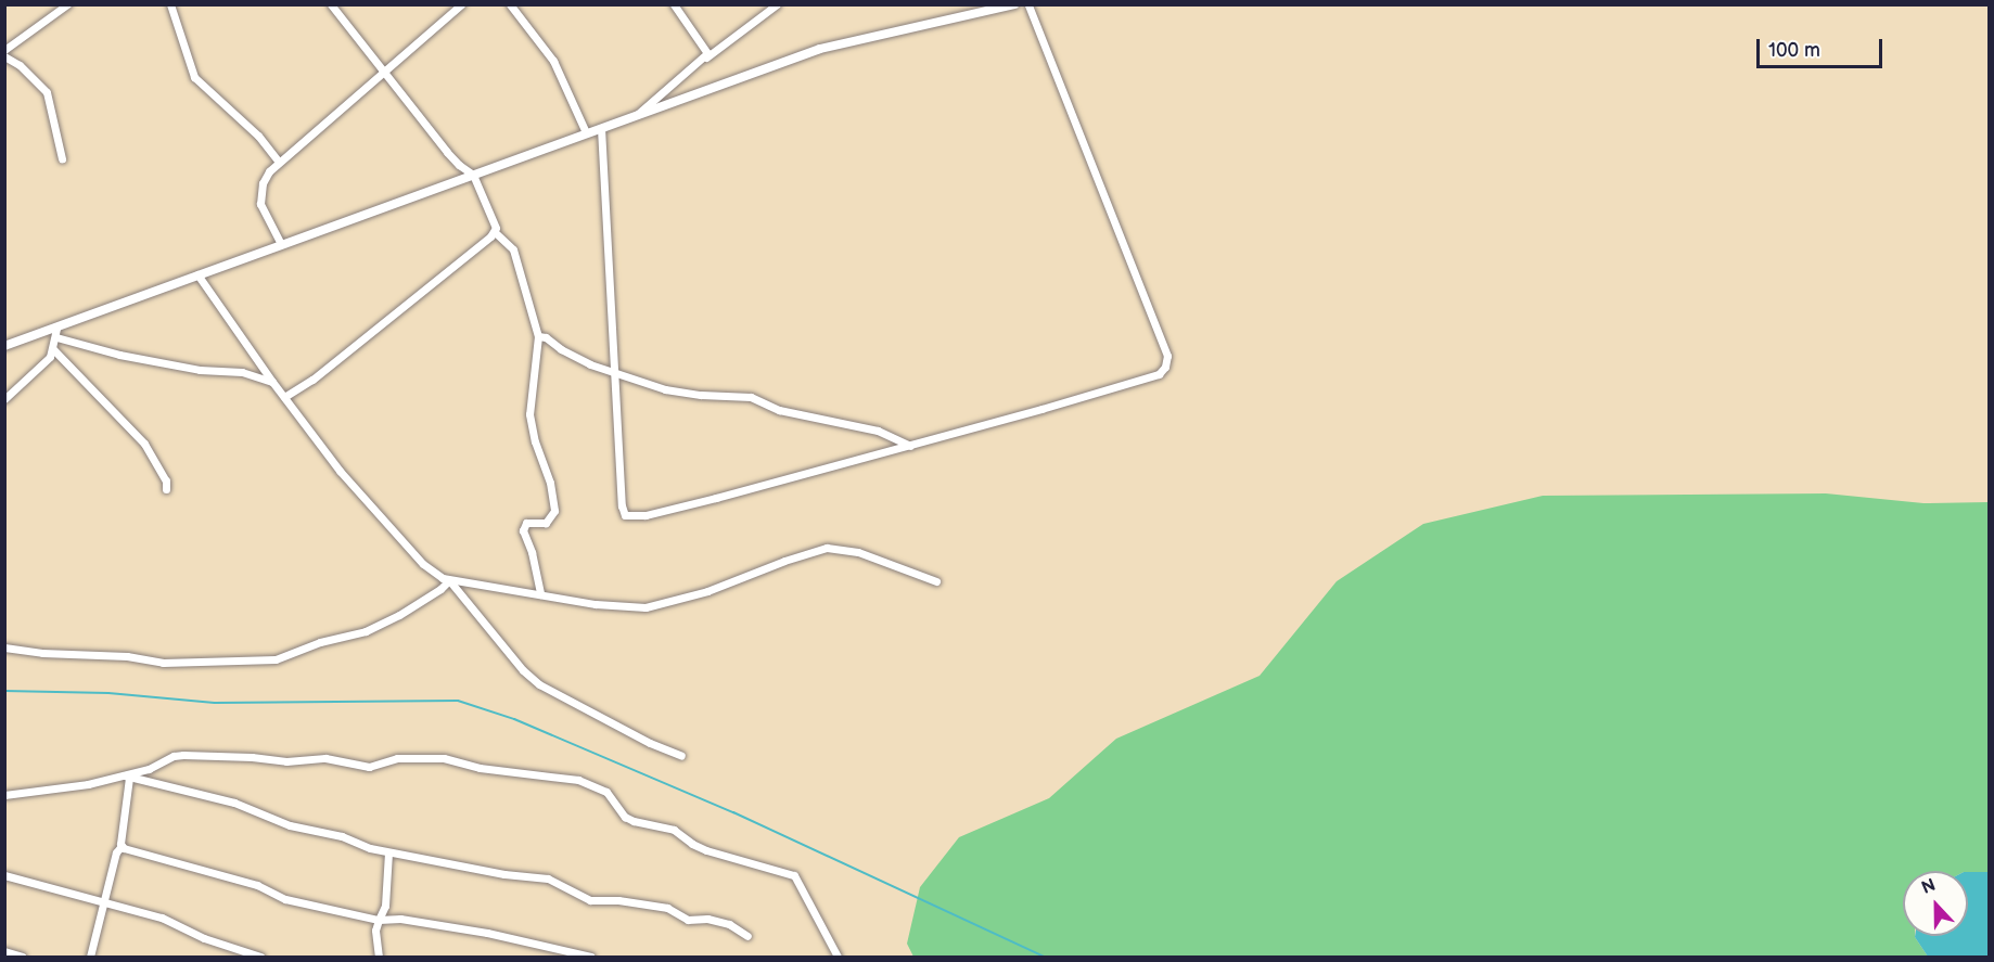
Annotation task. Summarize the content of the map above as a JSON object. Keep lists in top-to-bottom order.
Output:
{
  "scale_bar": "100 m",
  "north": "top"
}
